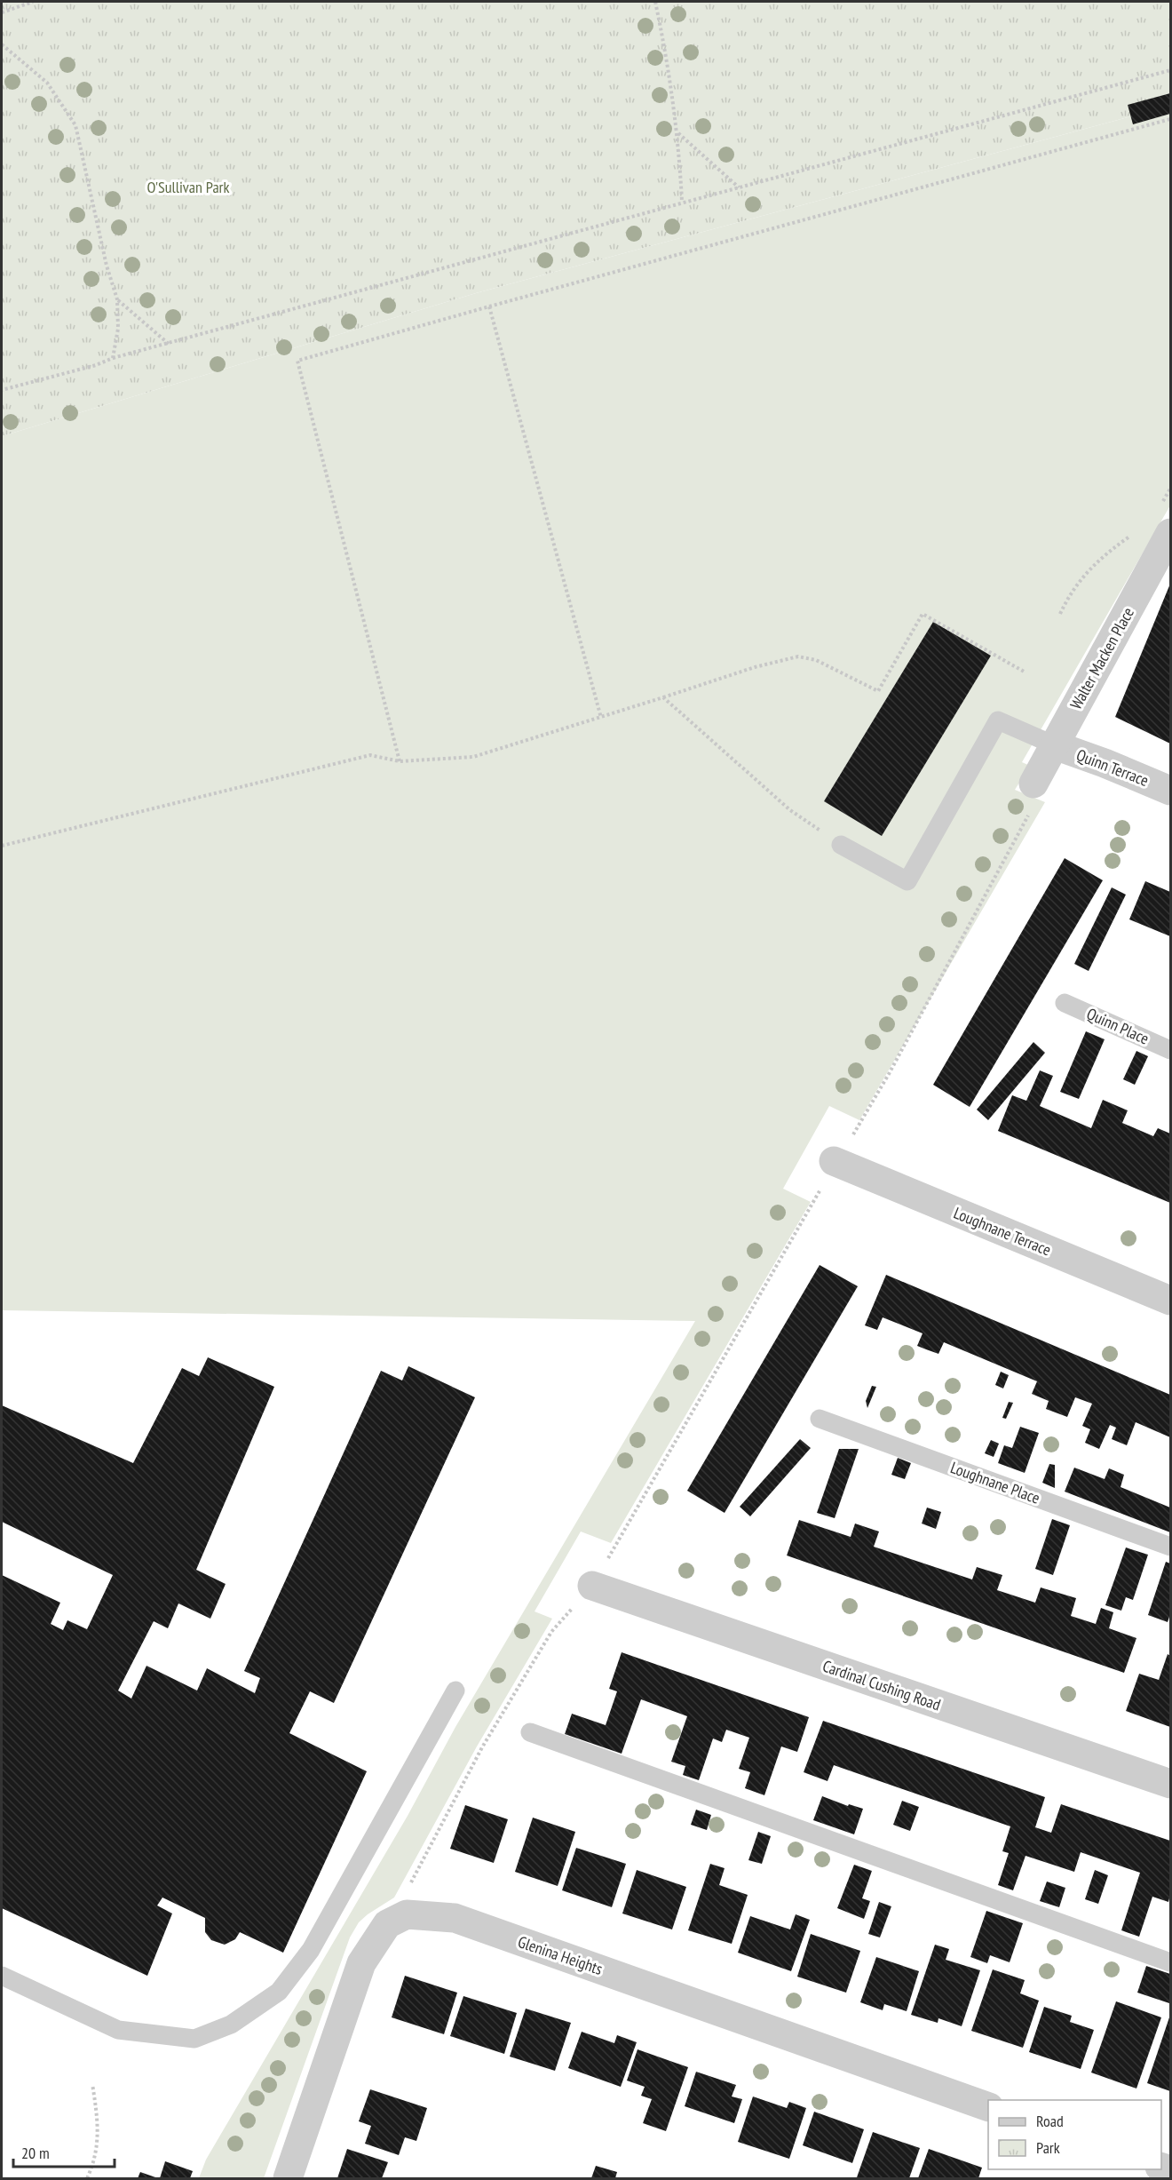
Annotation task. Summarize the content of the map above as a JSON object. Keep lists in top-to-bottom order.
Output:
{
  "streets": {
    "street": [
      "Walter Macken Place",
      "Quinn Terrace",
      "Loughnane Terrace",
      "Cardinal Cushing Road",
      "Glenina Heights"
    ],
    "lane": ["Quinn Place", "Loughnane Place"]
  },
  "crossings": [
    ["Walter Macken Place", "Quinn Terrace"]
  ],
  "parks": ["O'Sullivan Park"],
  "legend": ["Road", "Park"],
  "scale_bar": "20 m"
}
